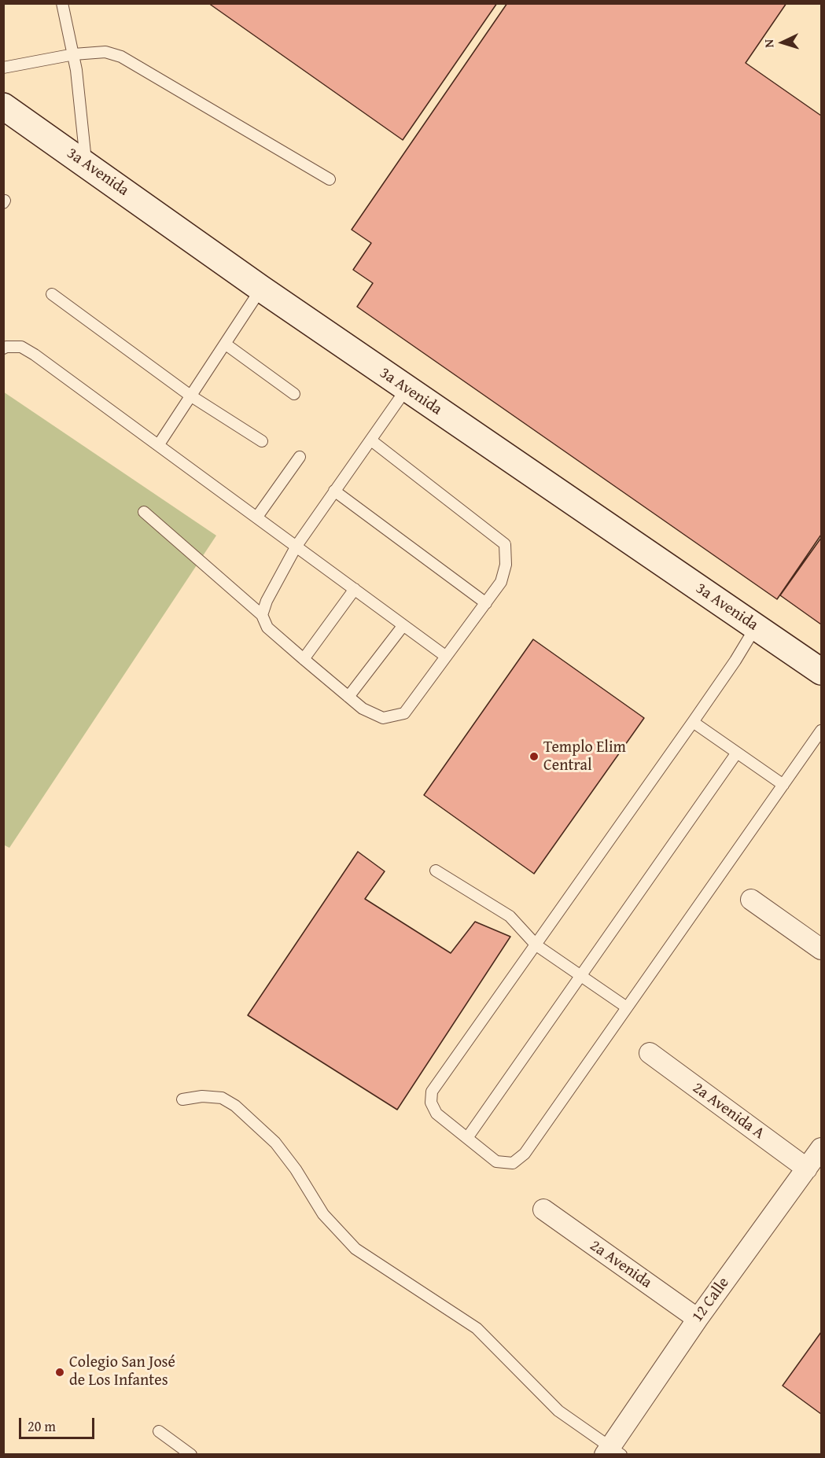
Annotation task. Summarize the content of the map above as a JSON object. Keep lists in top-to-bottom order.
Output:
{
  "streets": {
    "main road": ["3a Avenida"],
    "street": ["2a Avenida A", "2a Avenida", "12 Calle"]
  },
  "crossings": [
    ["2a Avenida A", "12 Calle"],
    ["2a Avenida", "12 Calle"]
  ],
  "places": ["Templo Elim Central", "Colegio San José de Los Infantes"],
  "scale_bar": "20 m",
  "north": "left"
}
